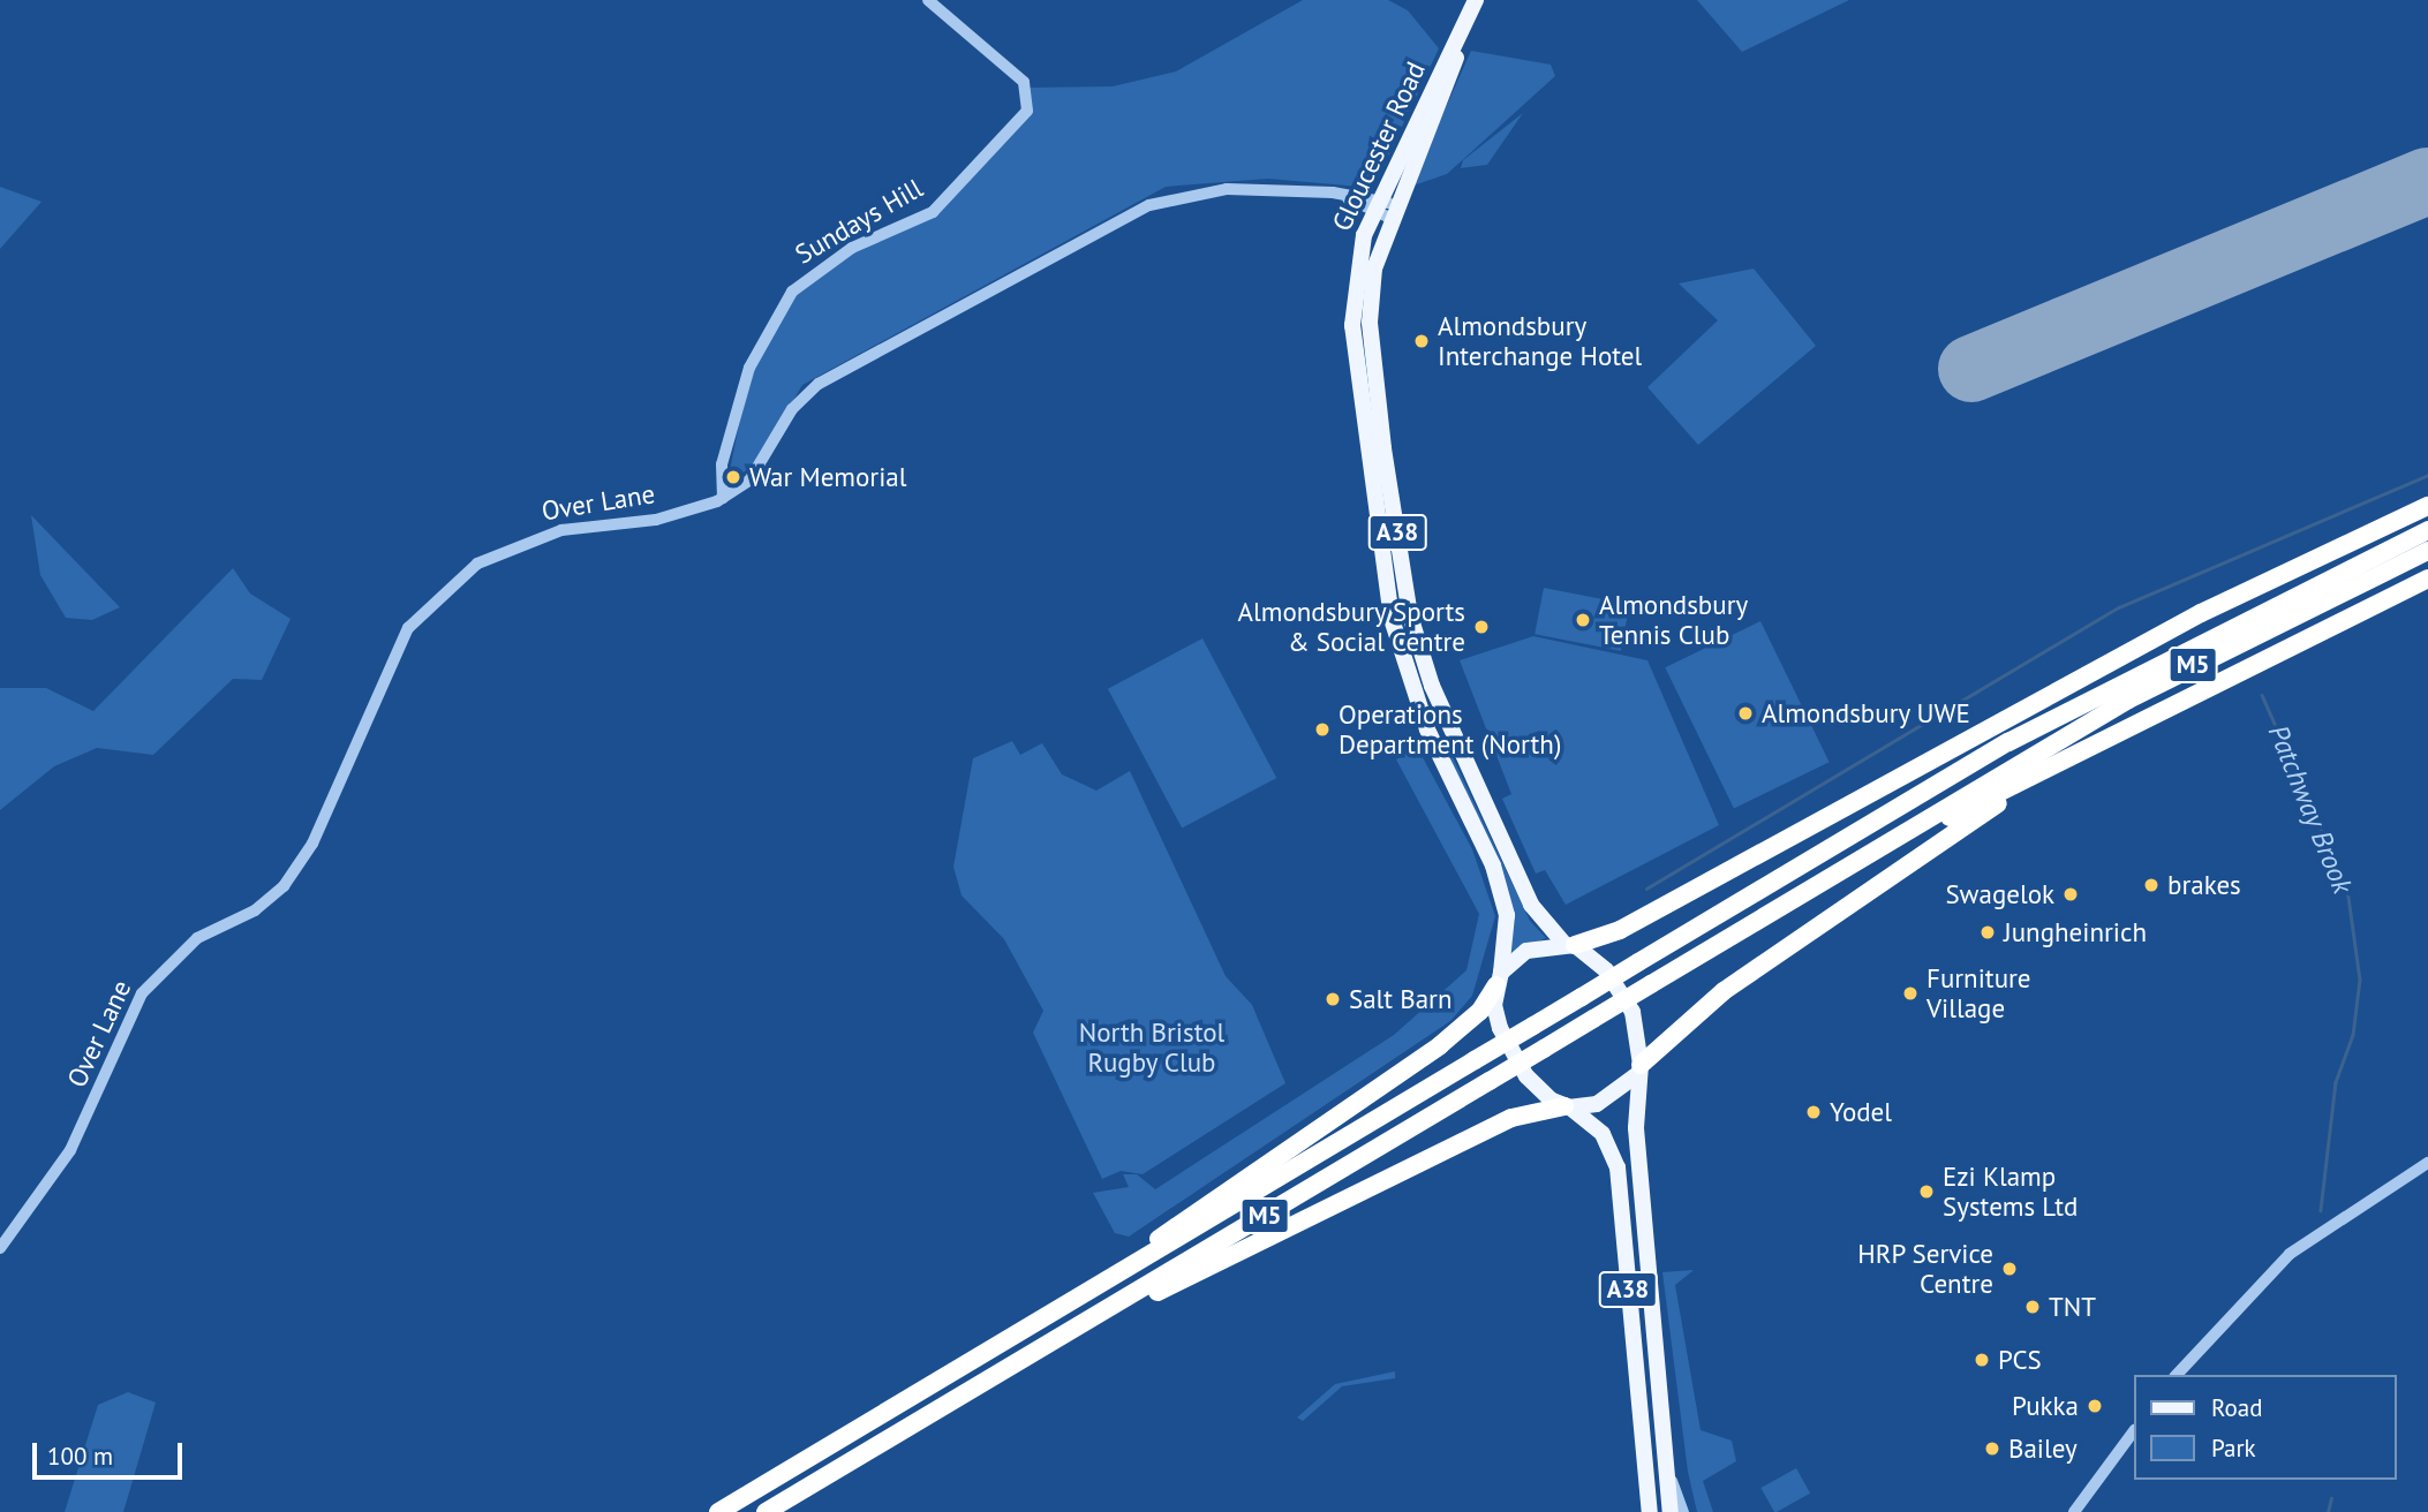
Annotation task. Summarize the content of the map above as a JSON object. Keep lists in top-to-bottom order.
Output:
{
  "streets": {
    "highway": ["M5"],
    "main road": ["Gloucester Road", "A38"],
    "street": ["Sundays Hill", "Over Lane"]
  },
  "crossings": [
    ["Gloucester Road", "Over Lane"],
    ["Gloucester Road", "A38"],
    ["Gloucester Road", "M5"],
    ["Sundays Hill", "Over Lane"],
    ["A38", "M5"]
  ],
  "water": ["Patchway Brook"],
  "parks": ["North Bristol Rugby Club"],
  "places": [
    "Almondsbury Interchange Hotel",
    "War Memorial",
    "Almondsbury Tennis Club",
    "Almondsbury Sports & Social Centre",
    "Almondsbury UWE",
    "Operations Department (North)",
    "brakes",
    "Swagelok",
    "Jungheinrich",
    "Furniture Village",
    "Salt Barn",
    "Yodel",
    "Ezi Klamp Systems Ltd",
    "HRP Service Centre",
    "TNT",
    "PCS",
    "Pukka",
    "Bailey"
  ],
  "legend": ["Road", "Park"],
  "scale_bar": "100 m"
}
